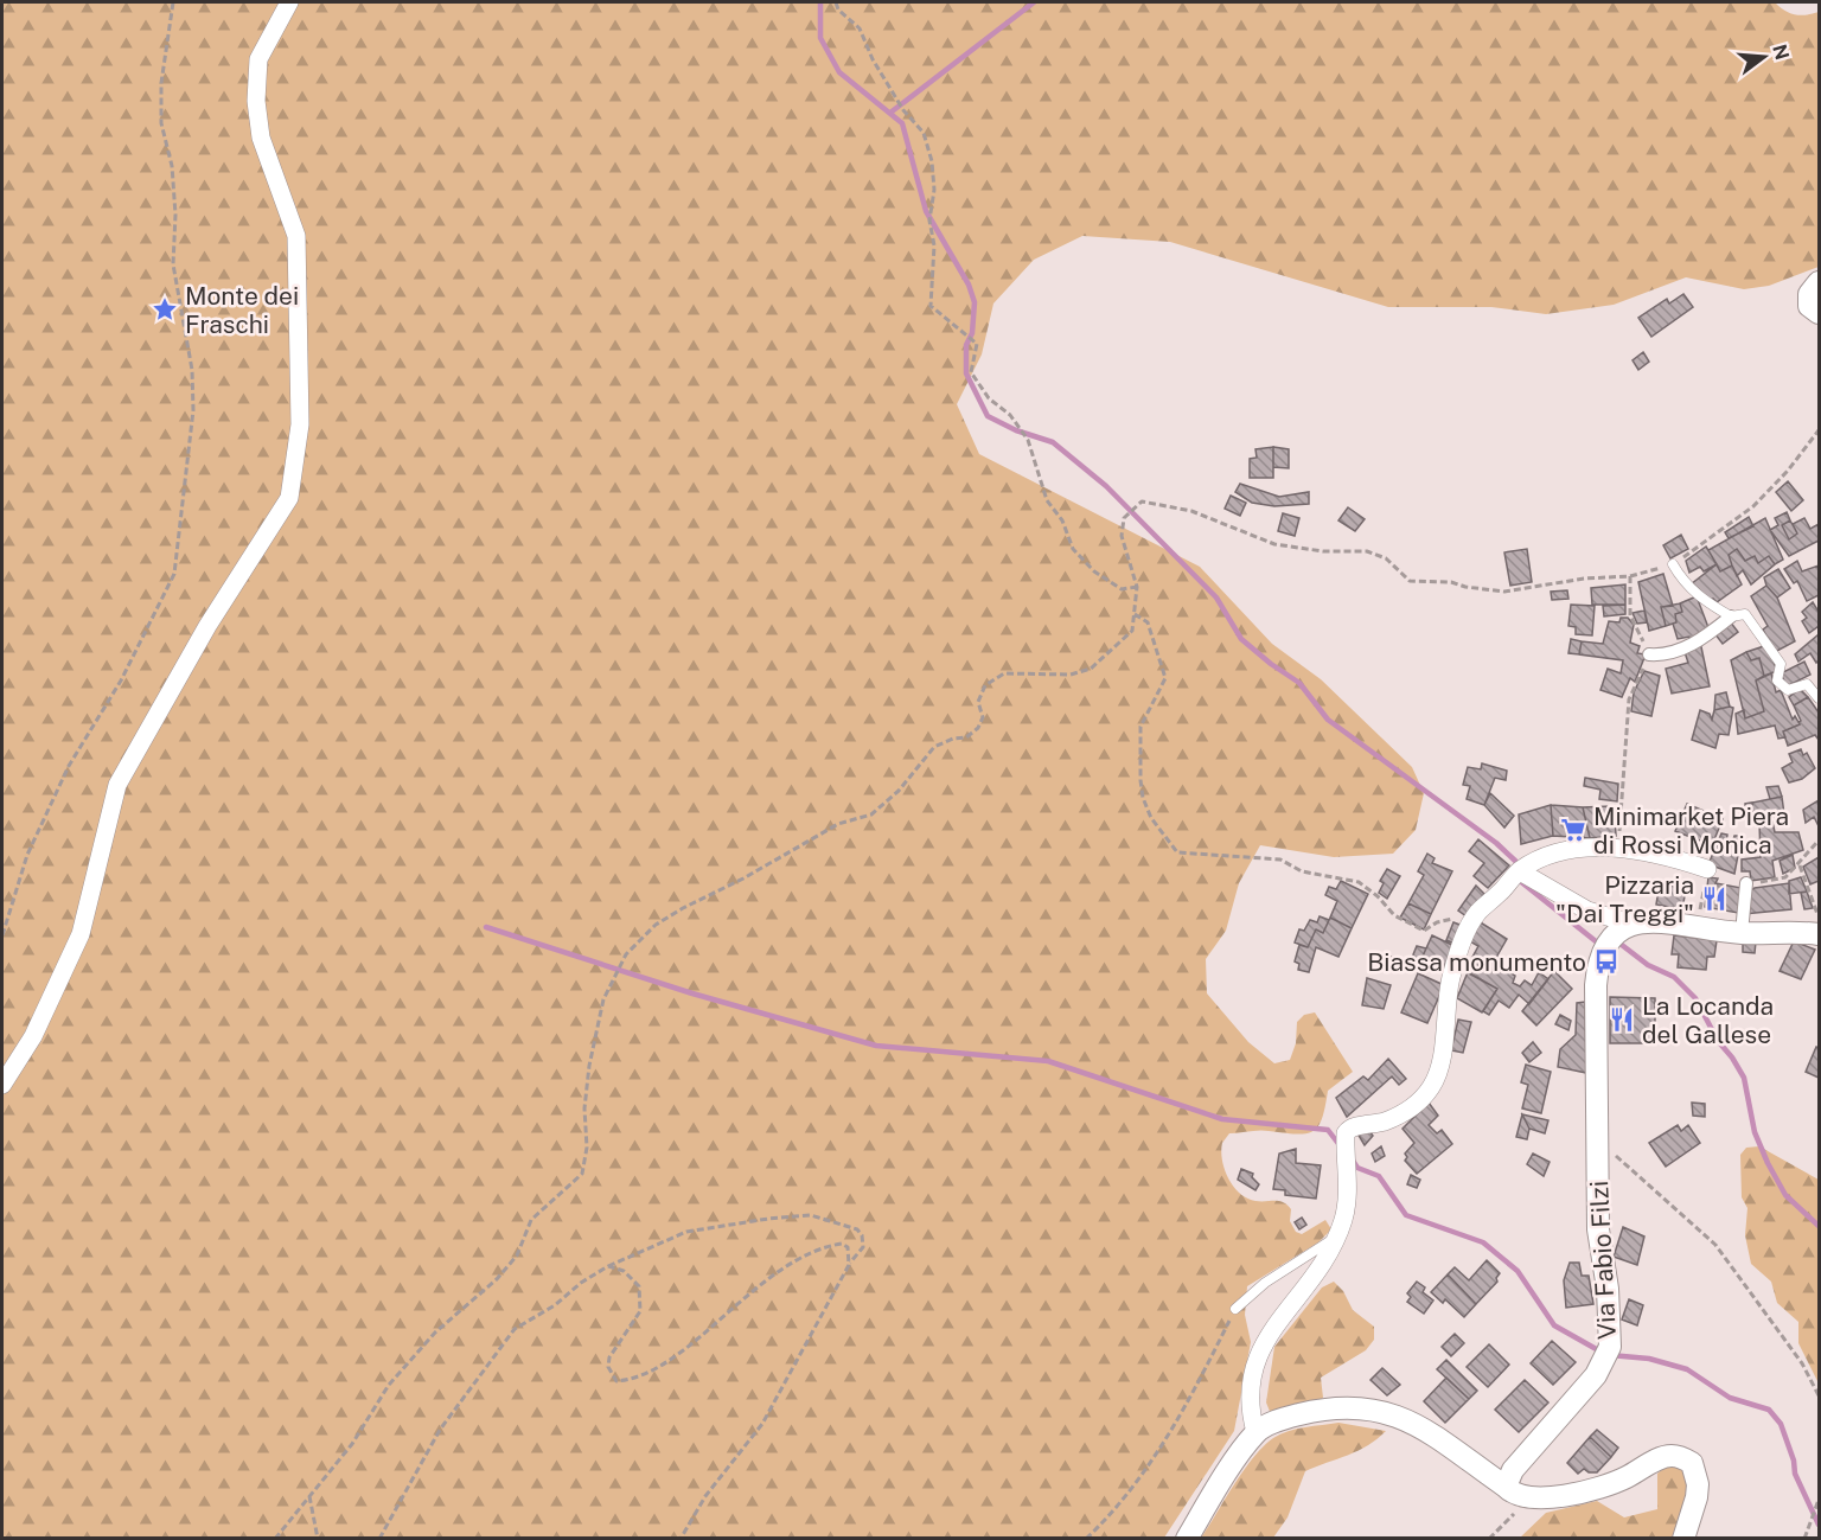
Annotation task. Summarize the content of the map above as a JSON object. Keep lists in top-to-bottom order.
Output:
{
  "streets": {
    "street": ["Via Fabio Filzi"]
  },
  "places": {
    "place": ["Monte dei Fraschi"],
    "supermarket": ["Minimarket Piera di Rossi Monica"],
    "restaurant": ["Pizzaria \"Dai Treggi\"", "La Locanda del Gallese"],
    "bus stop": ["Biassa monumento"]
  },
  "north": "right"
}
